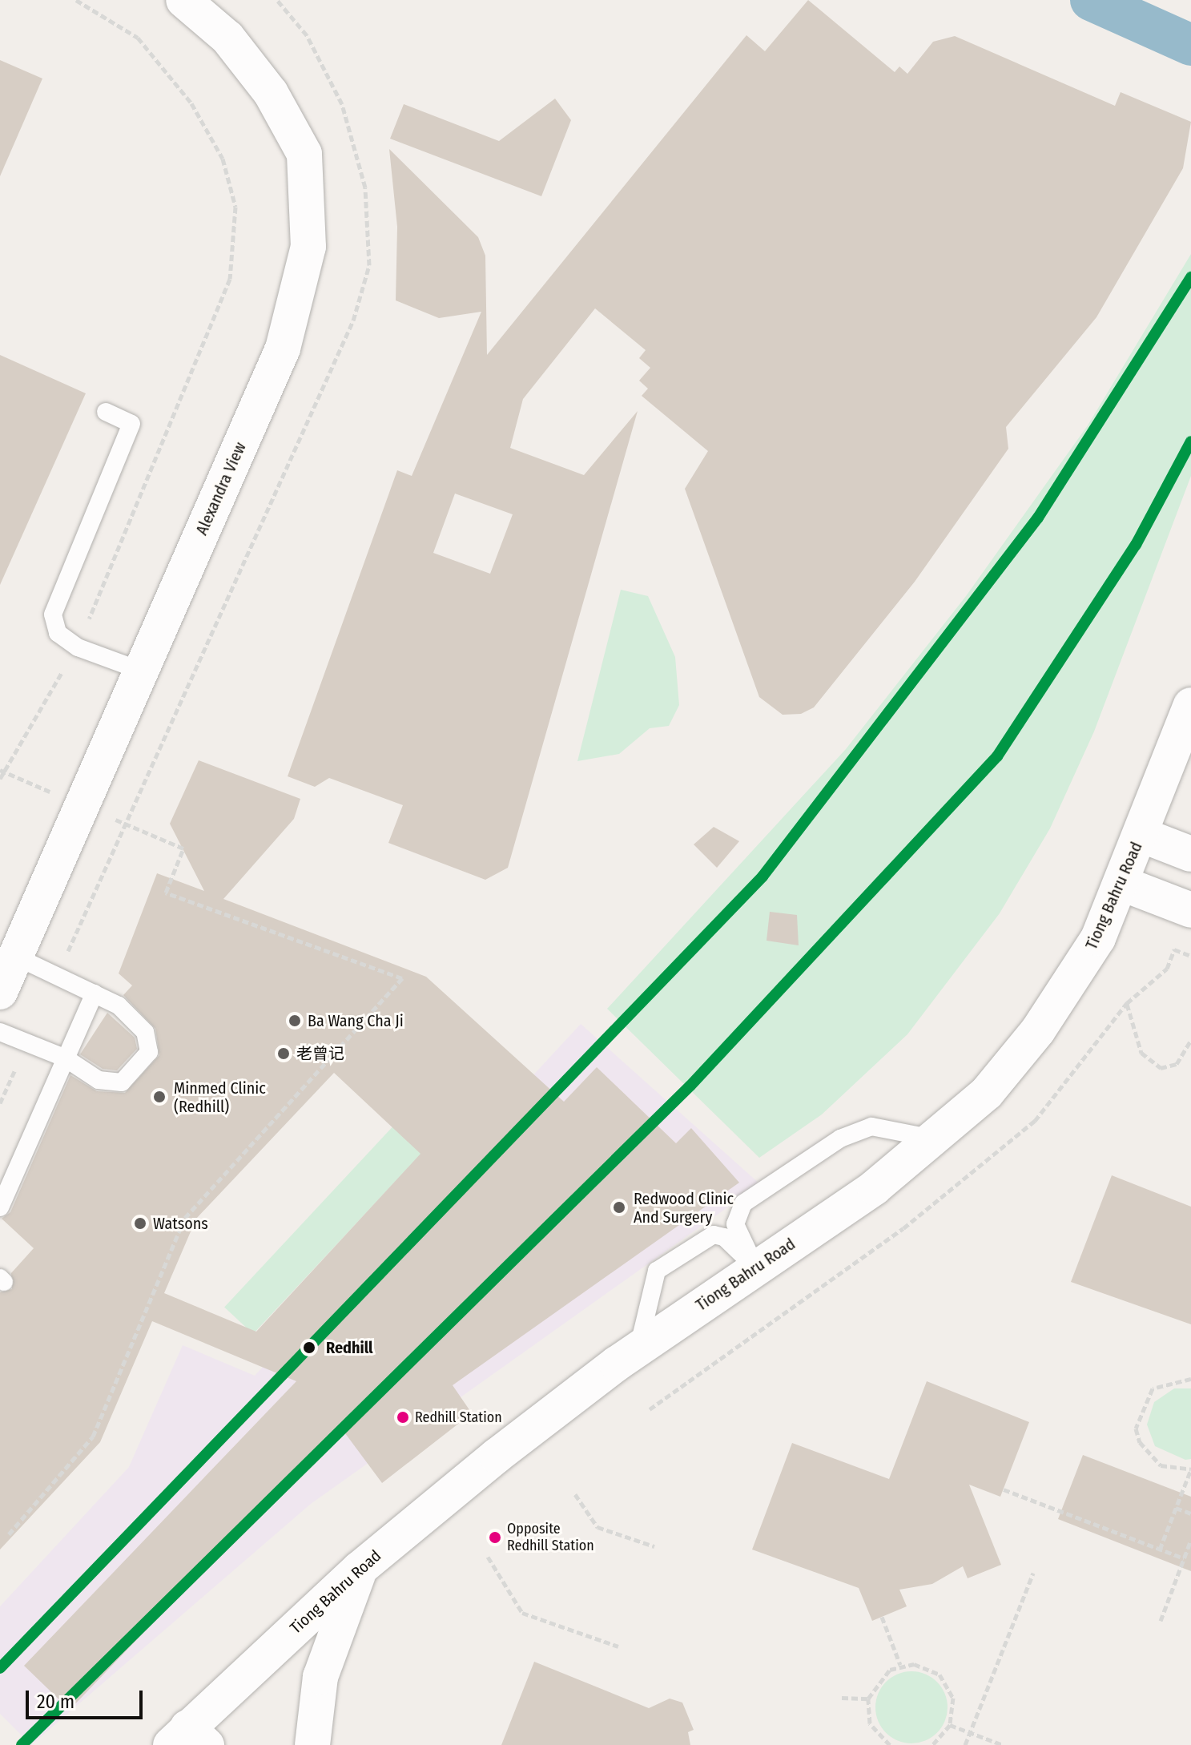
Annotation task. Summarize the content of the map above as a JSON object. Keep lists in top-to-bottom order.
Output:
{
  "streets": {
    "main road": ["Alexandra View", "Tiong Bahru Road"]
  },
  "places": [
    "Ba Wang Cha Ji",
    "老曾记",
    "Minmed Clinic (Redhill)",
    "Redwood Clinic And Surgery",
    "Watsons",
    "Redhill",
    "Redhill Station",
    "Opposite Redhill Station"
  ],
  "scale_bar": "20 m"
}
